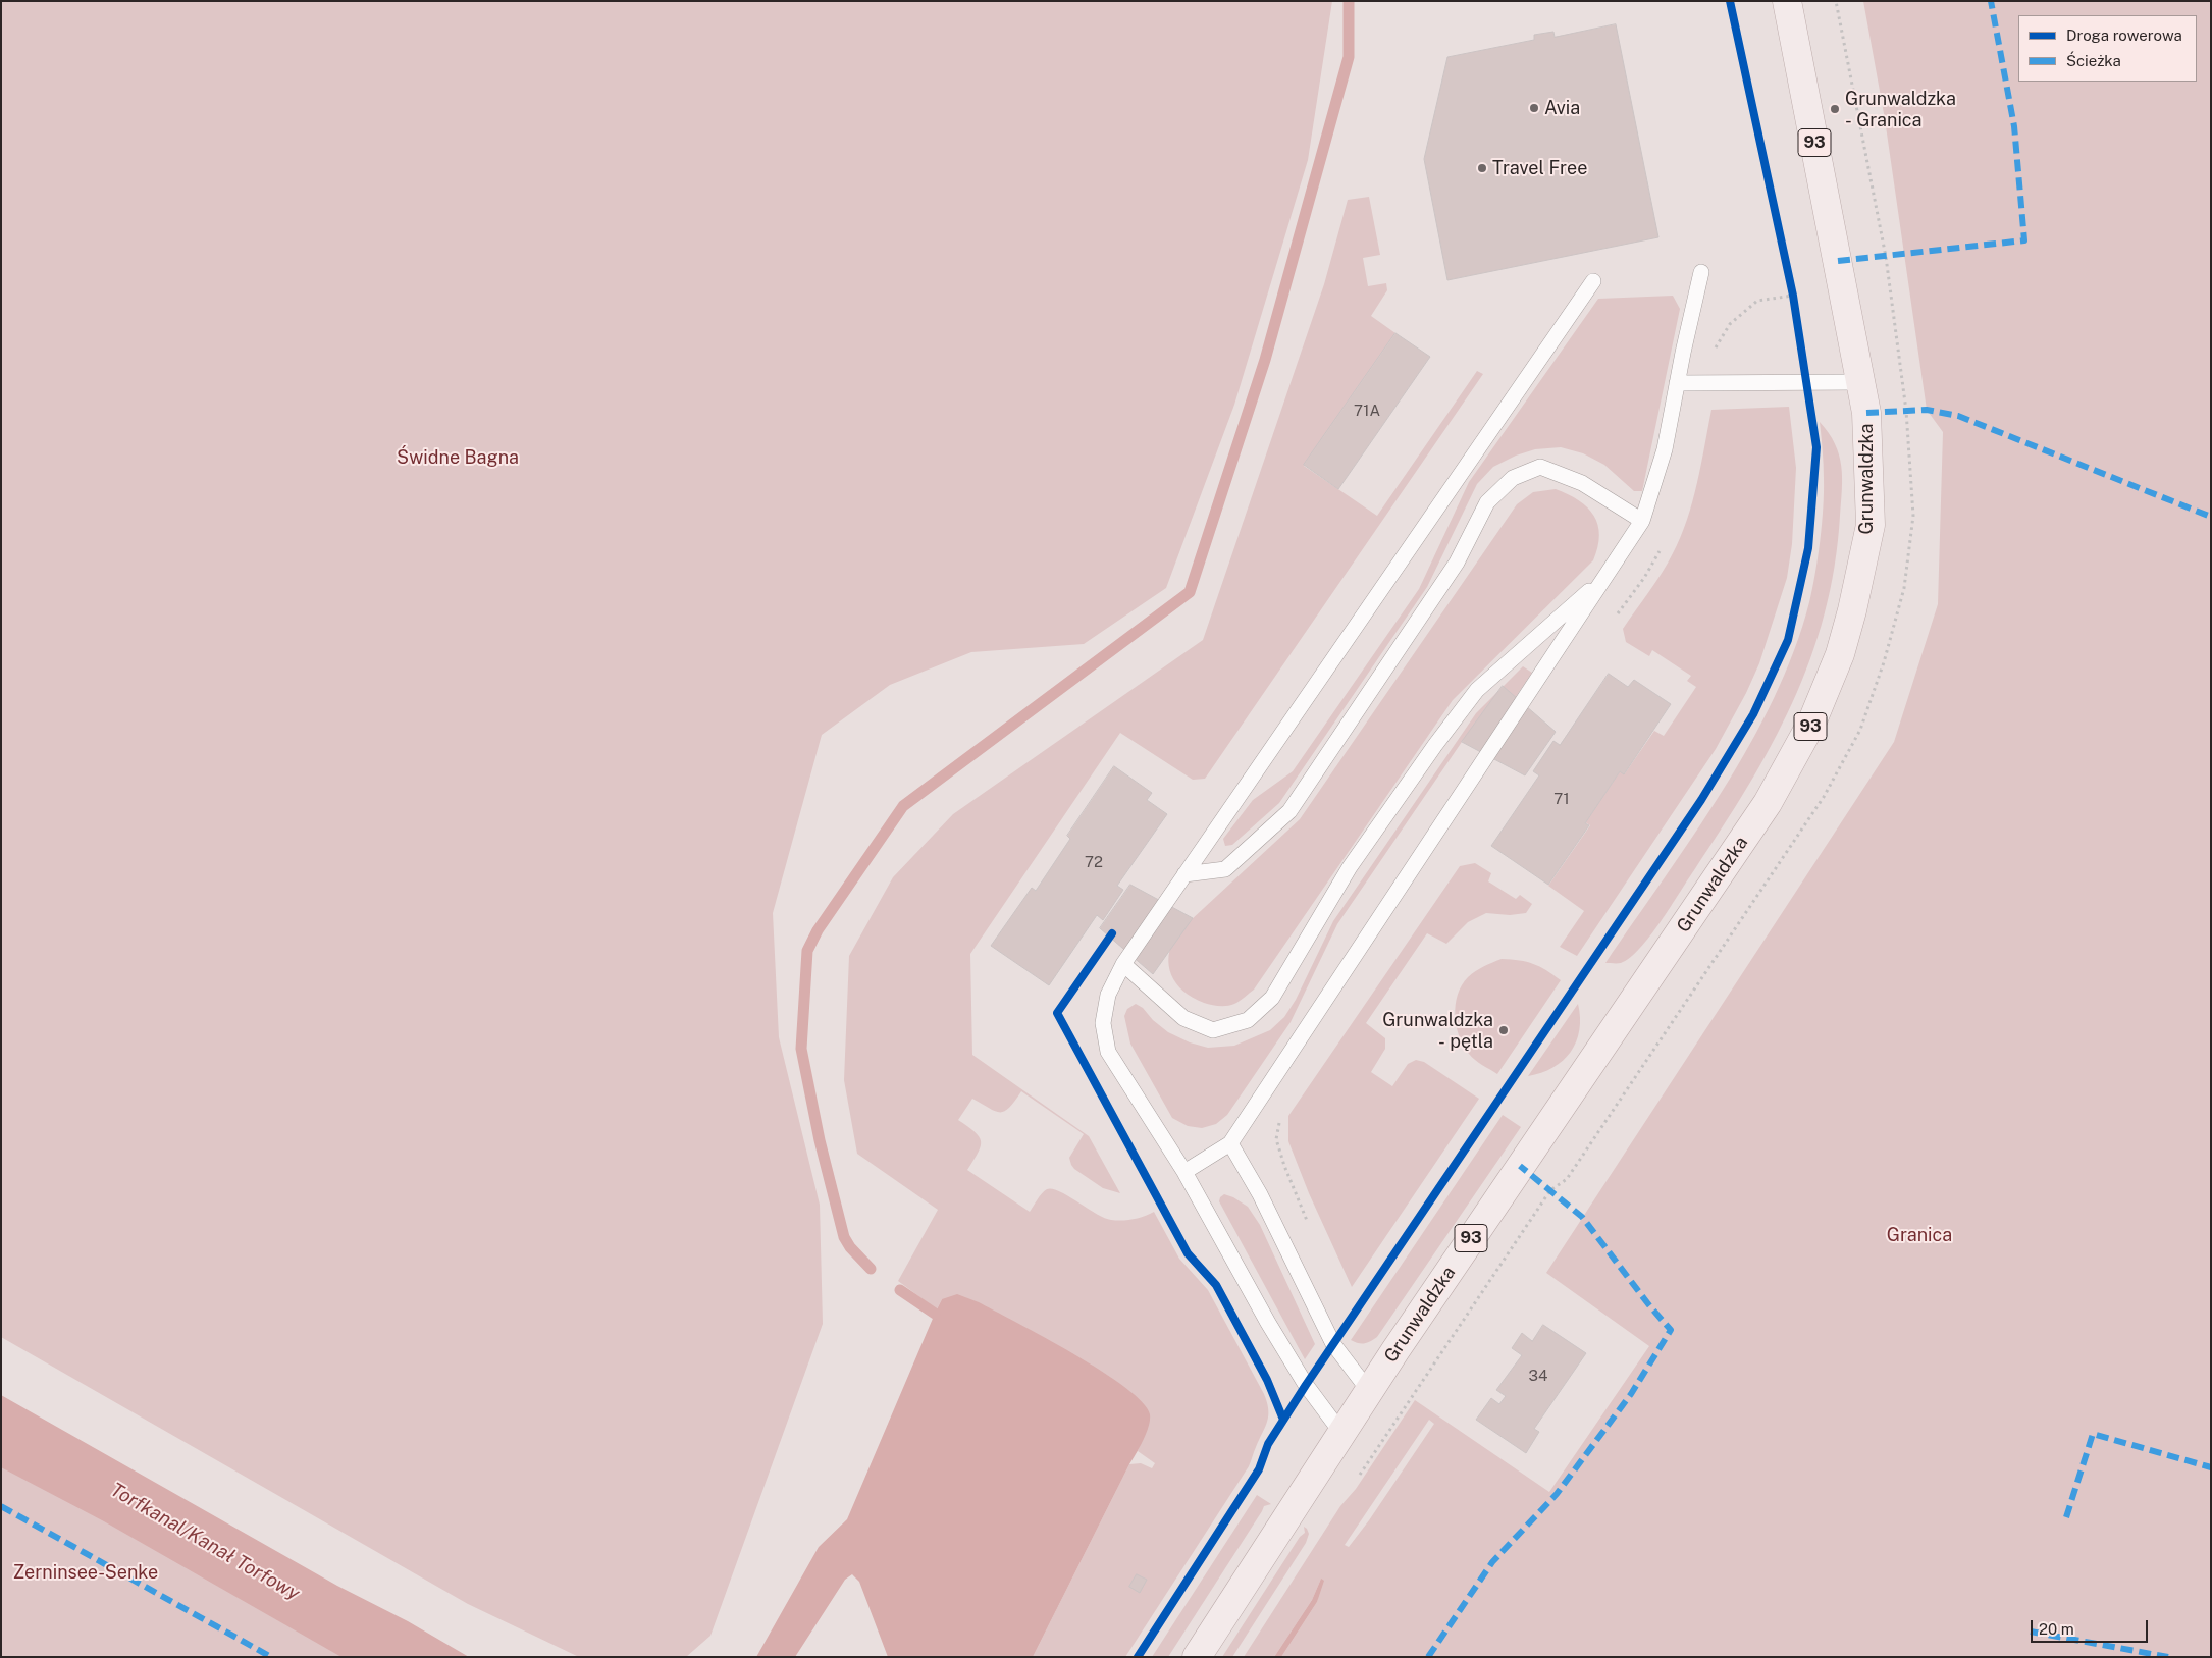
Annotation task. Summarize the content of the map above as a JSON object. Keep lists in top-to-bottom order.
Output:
{
  "streets": {
    "main road": ["93", "Grunwaldzka"]
  },
  "water": ["Torfkanal/Kanał Torfowy"],
  "parks": ["Świdne Bagna", "Granica", "Zerninsee-Senke"],
  "places": [
    "Avia",
    "Grunwaldzka - Granica",
    "Travel Free",
    "Grunwaldzka - pętla"
  ],
  "house_numbers": [
    "71A",
    "71",
    "72",
    "34"
  ],
  "legend": ["Droga rowerowa", "Ścieżka"],
  "scale_bar": "20 m"
}
